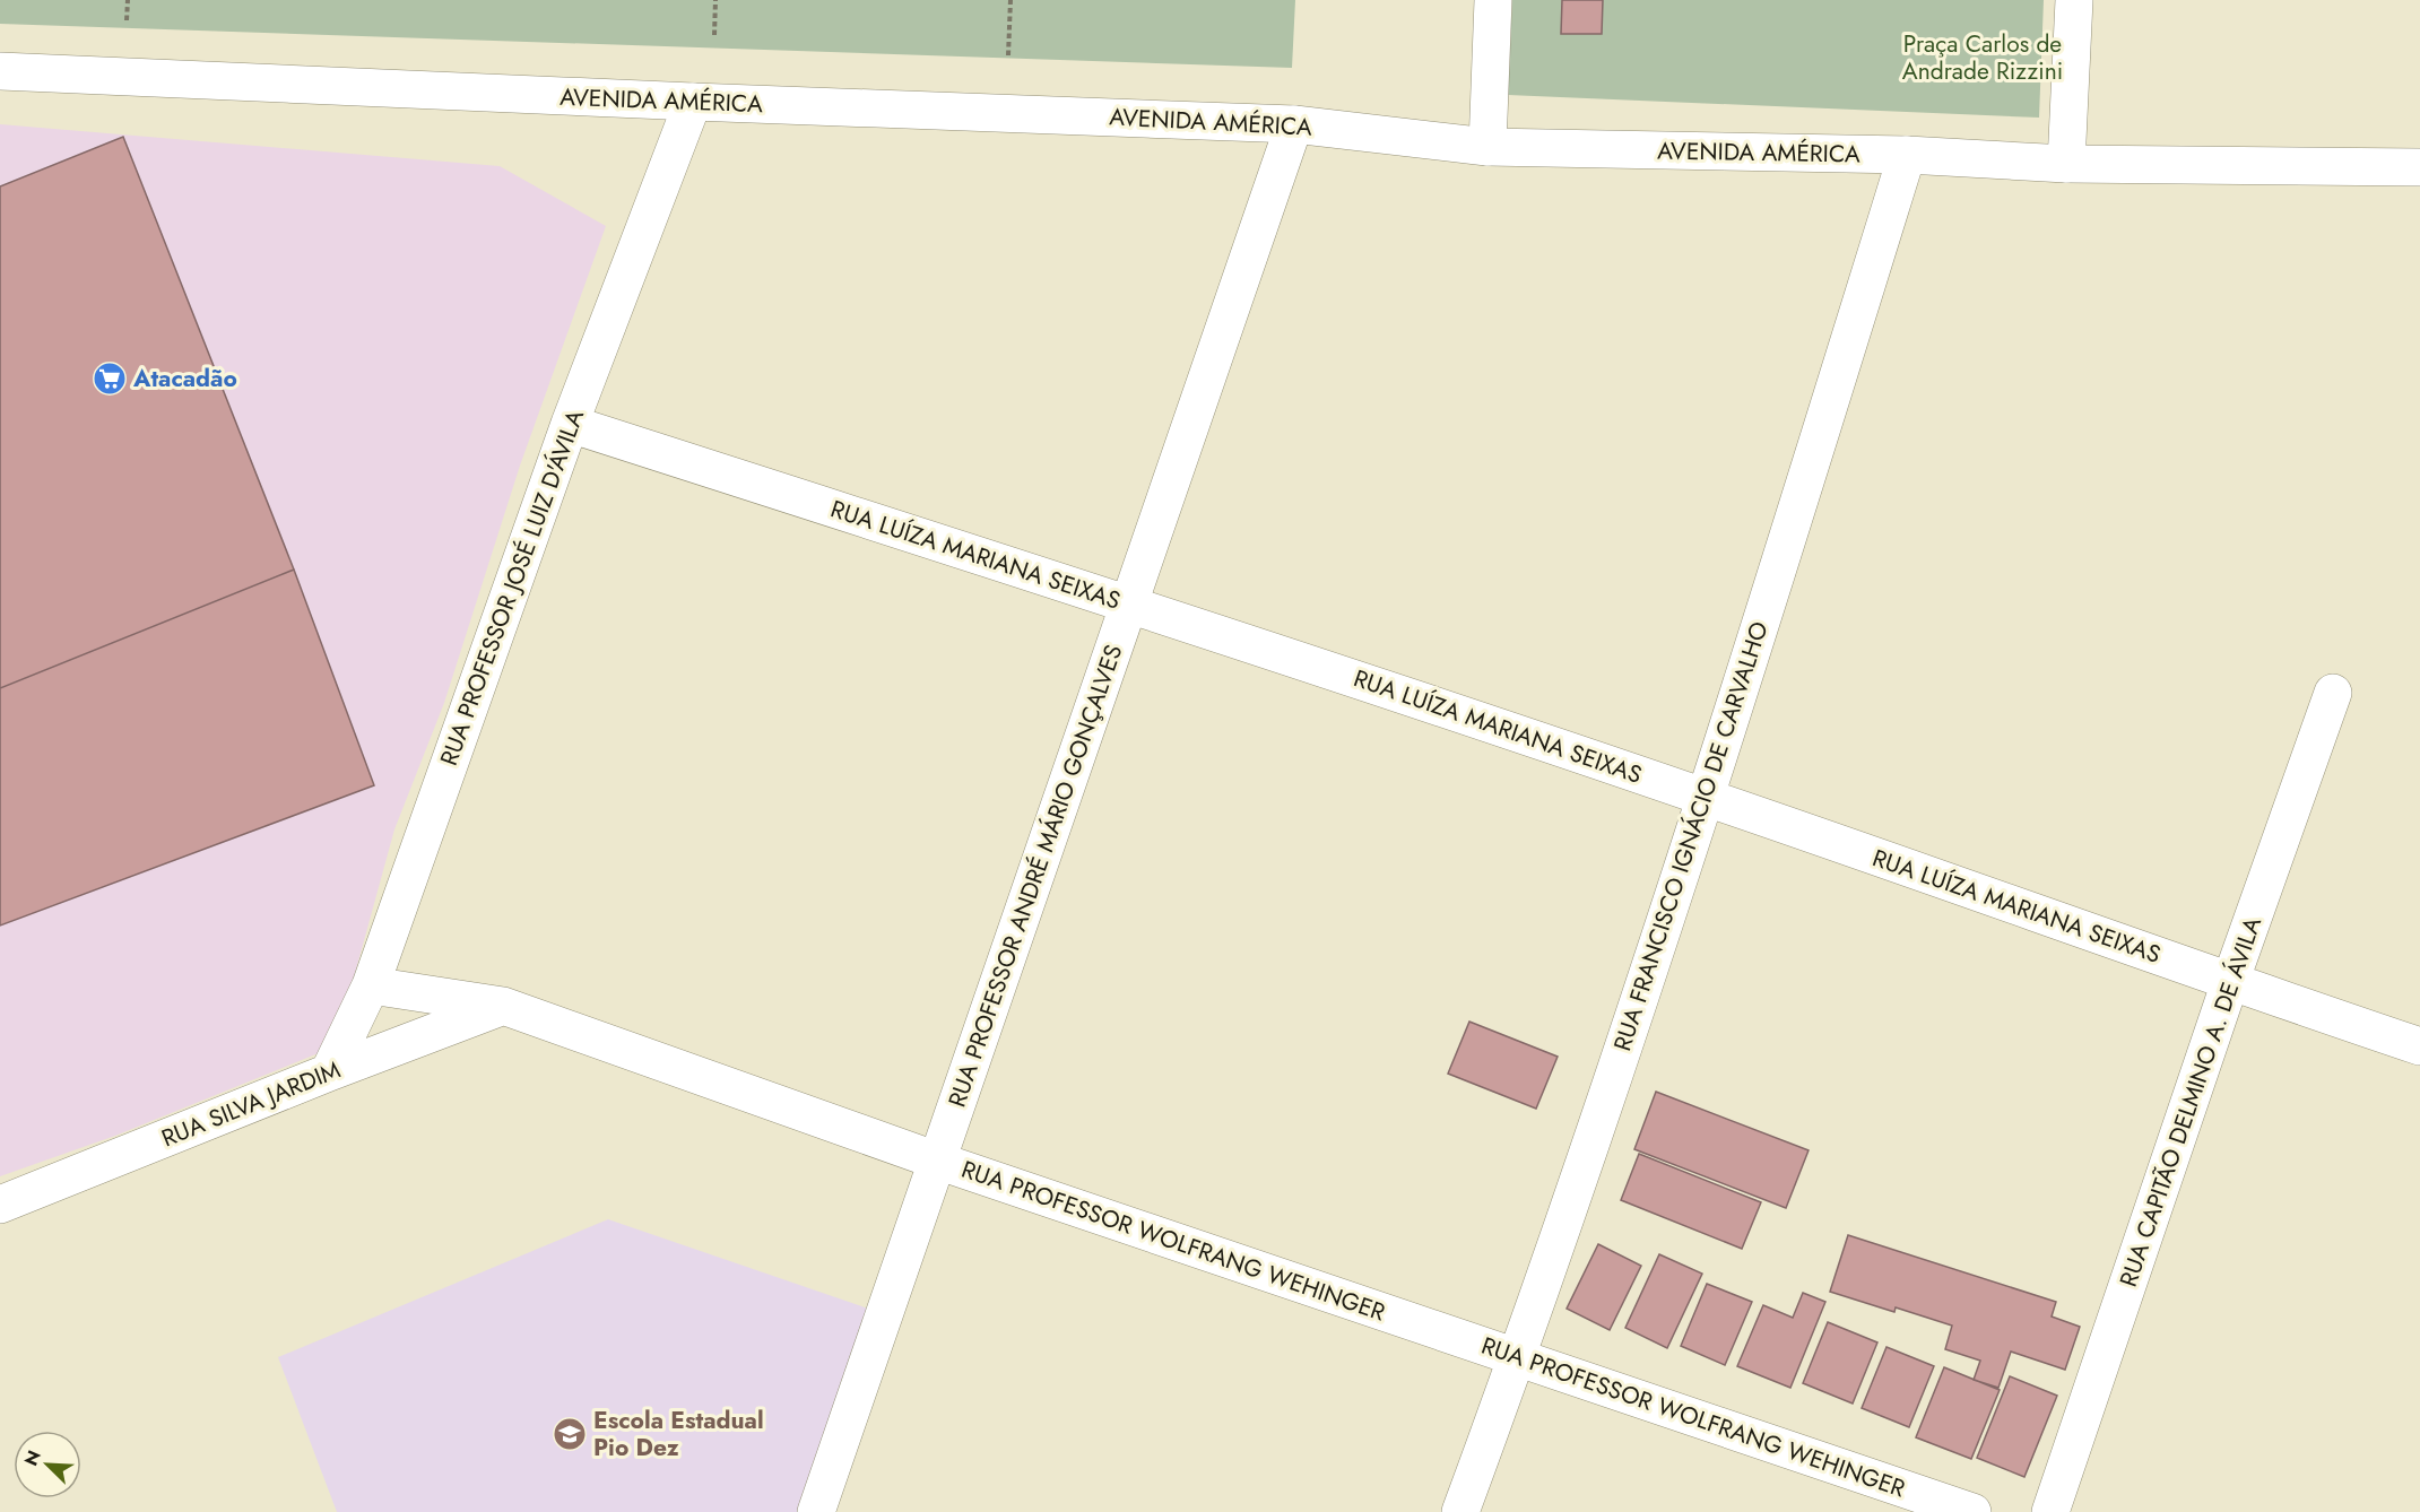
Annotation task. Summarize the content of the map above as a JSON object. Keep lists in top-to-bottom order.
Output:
{
  "streets": {
    "street": [
      "AVENIDA AMÉRICA",
      "RUA LUÍZA MARIANA SEIXAS",
      "RUA PROFESSOR JOSÉ LUIZ D'ÁVILA",
      "RUA FRANCISCO IGNÁCIO DE CARVALHO",
      "RUA PROFESSOR ANDRÉ MÁRIO GONÇALVES",
      "RUA CAPITÃO DELMINO A. DE ÁVILA",
      "RUA SILVA JARDIM",
      "RUA PROFESSOR WOLFRANG WEHINGER"
    ]
  },
  "crossings": [
    ["AVENIDA AMÉRICA", "RUA PROFESSOR JOSÉ LUIZ D'ÁVILA"],
    ["AVENIDA AMÉRICA", "RUA FRANCISCO IGNÁCIO DE CARVALHO"],
    ["AVENIDA AMÉRICA", "RUA PROFESSOR ANDRÉ MÁRIO GONÇALVES"],
    ["RUA LUÍZA MARIANA SEIXAS", "RUA PROFESSOR JOSÉ LUIZ D'ÁVILA"],
    ["RUA LUÍZA MARIANA SEIXAS", "RUA FRANCISCO IGNÁCIO DE CARVALHO"],
    ["RUA LUÍZA MARIANA SEIXAS", "RUA PROFESSOR ANDRÉ MÁRIO GONÇALVES"],
    ["RUA LUÍZA MARIANA SEIXAS", "RUA CAPITÃO DELMINO A. DE ÁVILA"],
    ["RUA PROFESSOR JOSÉ LUIZ D'ÁVILA", "RUA SILVA JARDIM"],
    ["RUA PROFESSOR JOSÉ LUIZ D'ÁVILA", "RUA PROFESSOR WOLFRANG WEHINGER"],
    ["RUA FRANCISCO IGNÁCIO DE CARVALHO", "RUA PROFESSOR WOLFRANG WEHINGER"],
    ["RUA PROFESSOR ANDRÉ MÁRIO GONÇALVES", "RUA PROFESSOR WOLFRANG WEHINGER"],
    ["RUA SILVA JARDIM", "RUA PROFESSOR WOLFRANG WEHINGER"]
  ],
  "parks": ["Praça Carlos de Andrade Rizzini"],
  "places": {
    "supermarket": ["Atacadão"],
    "school or university": ["Escola Estadual Pio Dez"]
  },
  "north": "top left"
}
